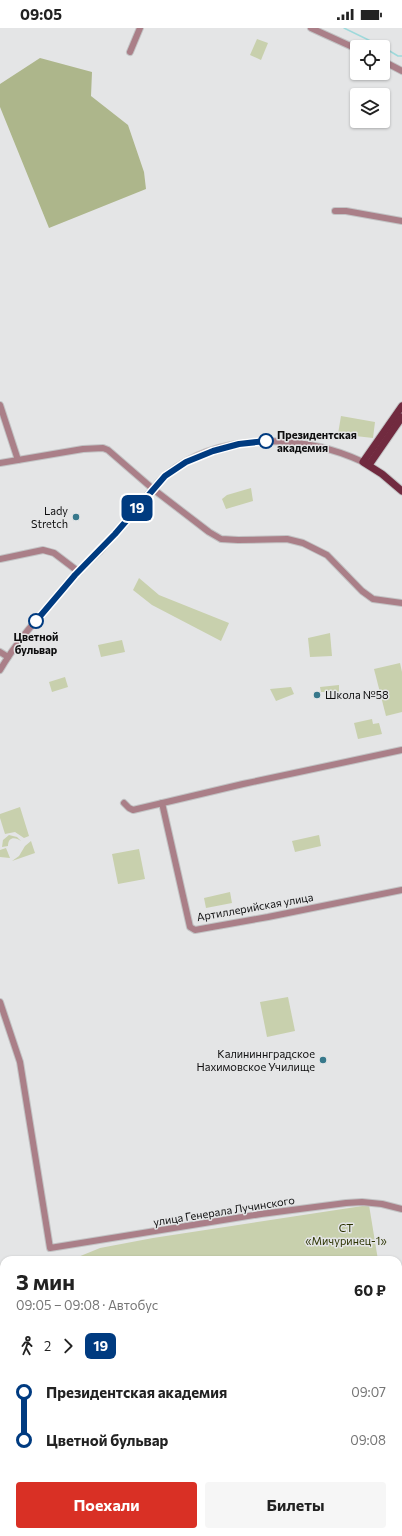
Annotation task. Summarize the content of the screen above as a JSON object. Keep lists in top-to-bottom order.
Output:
{
  "streets": {
    "street": ["Артиллерийская улица", "улица Генерала Лучинского"]
  },
  "parks": ["СТ «Мичуринец-1»"],
  "places": [
    "Президентская академия",
    "Lady Stretch",
    "Цветной бульвар",
    "Школа №58",
    "Калининнградское Нахимовское Училище"
  ],
  "lines": ["bus line 19"],
  "page": {
    "status": "09:05",
    "on_map": "19",
    "heading": ["3 мин", "09:05 – 09:08 · Автобус", "60 ₽"],
    "legs": ["2", "19"],
    "list": [
      {
        "name": "Президентская академия",
        "value": "09:07"
      },
      {
        "name": "Цветной бульвар",
        "value": "09:08"
      }
    ],
    "buttons": ["Поехали", "Билеты"]
  }
}
